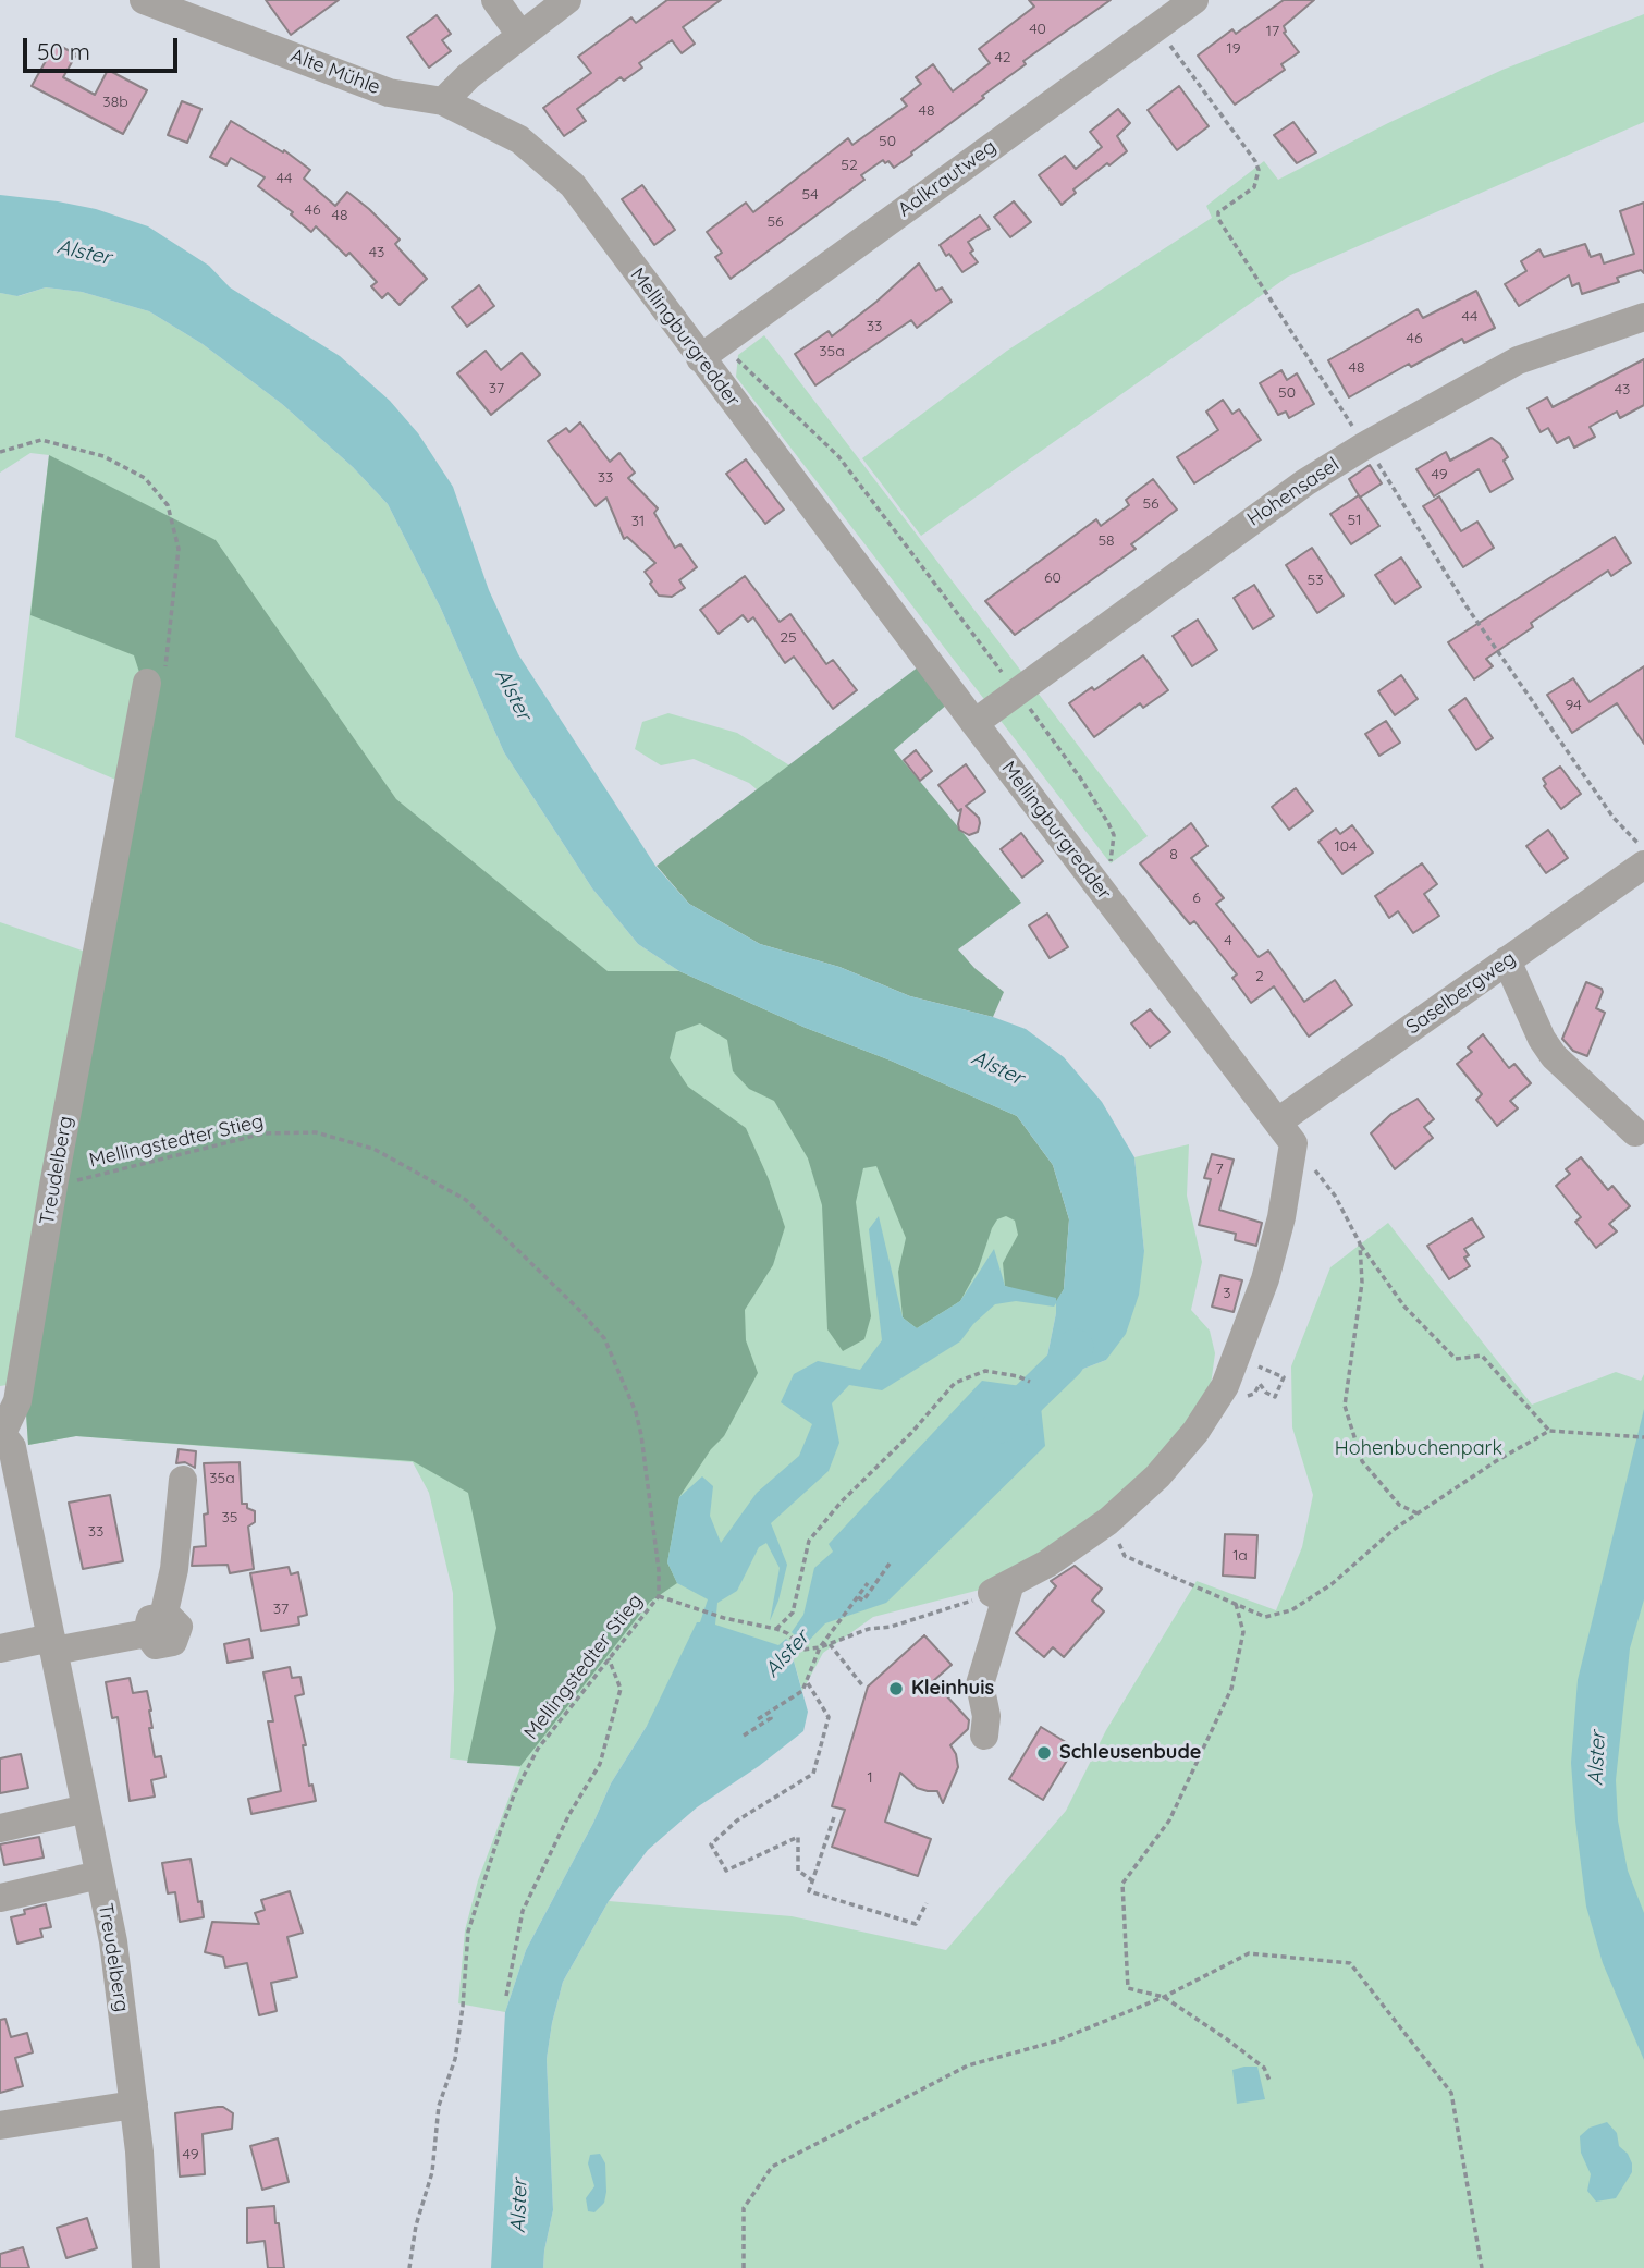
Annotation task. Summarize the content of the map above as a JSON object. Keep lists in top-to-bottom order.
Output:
{
  "streets": {
    "street": [
      "Alte Mühle",
      "Aalkrautweg",
      "Mellingburgredder",
      "Hohensasel",
      "Saselbergweg",
      "Treudelberg"
    ],
    "path": ["Mellingstedter Stieg"]
  },
  "crossings": [
    ["Alte Mühle", "Mellingburgredder"],
    ["Aalkrautweg", "Mellingburgredder"],
    ["Mellingburgredder", "Hohensasel"],
    ["Mellingburgredder", "Saselbergweg"],
    ["Mellingstedter Stieg", "Treudelberg"]
  ],
  "water": ["Alster"],
  "parks": ["Hohenbuchenpark"],
  "places": ["Kleinhuis", "Schleusenbude"],
  "house_numbers": [
    "40",
    "17",
    "19",
    "42",
    "38b",
    "48",
    "50",
    "52",
    "44",
    "54",
    "46",
    "48",
    "56",
    "43",
    "44",
    "33",
    "46",
    "35a",
    "48",
    "37",
    "43",
    "50",
    "49",
    "33",
    "56",
    "51",
    "31",
    "58",
    "60",
    "53",
    "25",
    "94",
    "104",
    "8",
    "6",
    "4",
    "2",
    "7",
    "3",
    "35a",
    "35",
    "33",
    "1a",
    "37",
    "1",
    "49"
  ],
  "scale_bar": "50 m"
}
